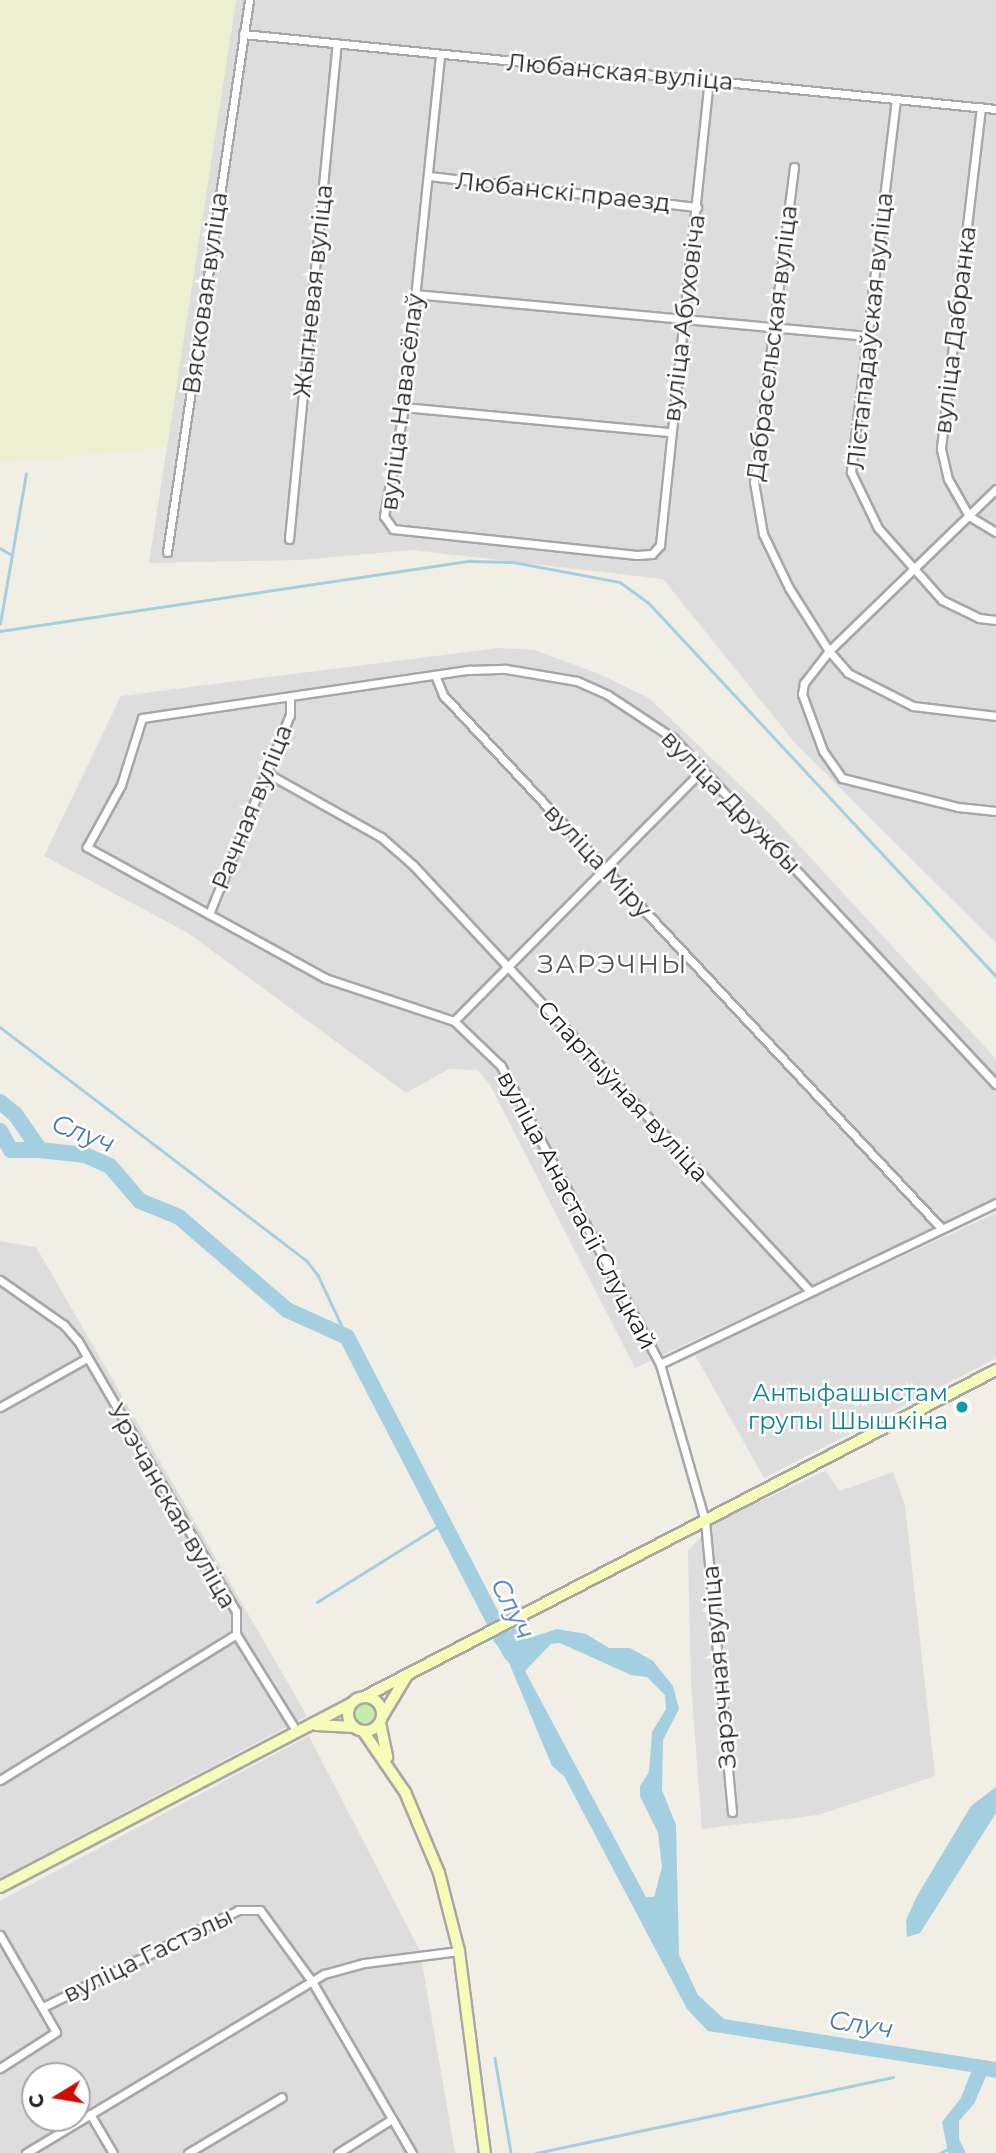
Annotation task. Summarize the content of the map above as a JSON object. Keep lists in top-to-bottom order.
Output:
{
  "streets": {
    "street": [
      "Любанская вуліца",
      "Любанскі праезд",
      "Жытневая вуліца",
      "Вясковая вуліца",
      "вуліца Абуховіча",
      "вуліца Дабранка",
      "Лістападаўская вуліца",
      "Дабрасельская вуліца",
      "вуліца Навасёлаў",
      "вуліца Дружбы",
      "Рачная вуліца",
      "вуліца Міру",
      "Спартыўная вуліца",
      "вуліца Анастасіі Слуцкай",
      "Урэчанская вуліца",
      "Зарэчная вуліца",
      "вуліца Гастэлы"
    ]
  },
  "crossings": [
    ["Любанская вуліца", "Жытневая вуліца"],
    ["Любанская вуліца", "Вясковая вуліца"],
    ["Любанская вуліца", "вуліца Абуховіча"],
    ["Любанская вуліца", "вуліца Дабранка"],
    ["Любанская вуліца", "Лістападаўская вуліца"],
    ["Любанская вуліца", "вуліца Навасёлаў"],
    ["Любанскі праезд", "вуліца Абуховіча"],
    ["Любанскі праезд", "вуліца Навасёлаў"],
    ["вуліца Абуховіча", "вуліца Навасёлаў"],
    ["вуліца Дружбы", "Рачная вуліца"],
    ["вуліца Дружбы", "вуліца Міру"],
    ["вуліца Дружбы", "вуліца Анастасіі Слуцкай"],
    ["Рачная вуліца", "Спартыўная вуліца"],
    ["Рачная вуліца", "вуліца Анастасіі Слуцкай"],
    ["вуліца Анастасіі Слуцкай", "Зарэчная вуліца"]
  ],
  "districts": ["ЗАРЭЧНЫ"],
  "water": ["Случ"],
  "places": ["Антыфашыстам групы Шышкіна"],
  "north": "left"
}
